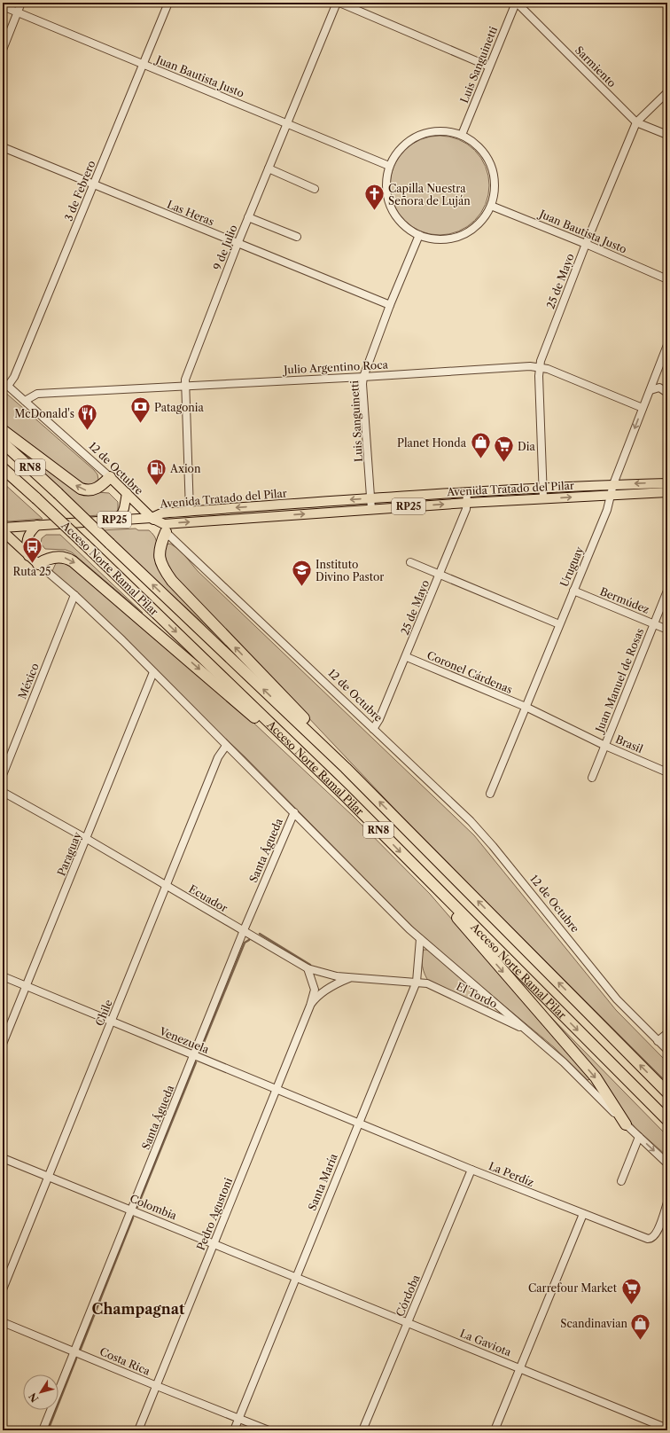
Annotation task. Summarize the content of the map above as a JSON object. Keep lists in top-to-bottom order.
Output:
{
  "streets": {
    "highway": ["RN8", "Acceso Norte Ramal Pilar"],
    "main road": ["12 de Octubre", "Avenida Tratado del Pilar", "RP25"],
    "street": [
      "Luis Sanguinetti",
      "Sarmiento",
      "Juan Bautista Justo",
      "3 de Febrero",
      "Las Heras",
      "9 de Julio",
      "25 de Mayo",
      "Julio Argentino Roca",
      "Uruguay",
      "Bermúdez",
      "Coronel Cárdenas",
      "Juan Manuel de Rosas",
      "México",
      "Brasil",
      "Santa Águeda",
      "Paraguay",
      "Ecuador",
      "El Tordo",
      "Chile",
      "Venezuela",
      "La Perdíz",
      "Santa María",
      "Colombia",
      "Pedro Agustoni",
      "Córdoba",
      "La Gaviota",
      "Costa Rica"
    ]
  },
  "crossings": [
    ["Luis Sanguinetti", "Sarmiento"],
    ["Luis Sanguinetti", "Juan Bautista Justo"],
    ["Luis Sanguinetti", "Las Heras"],
    ["Luis Sanguinetti", "Julio Argentino Roca"],
    ["Luis Sanguinetti", "Avenida Tratado del Pilar"],
    ["Sarmiento", "25 de Mayo"],
    ["Juan Bautista Justo", "3 de Febrero"],
    ["Juan Bautista Justo", "9 de Julio"],
    ["Juan Bautista Justo", "25 de Mayo"],
    ["3 de Febrero", "Las Heras"],
    ["3 de Febrero", "12 de Octubre"],
    ["Las Heras", "9 de Julio"],
    ["9 de Julio", "Julio Argentino Roca"],
    ["9 de Julio", "Avenida Tratado del Pilar"],
    ["25 de Mayo", "Julio Argentino Roca"],
    ["25 de Mayo", "12 de Octubre"],
    ["25 de Mayo", "Avenida Tratado del Pilar"],
    ["25 de Mayo", "Coronel Cárdenas"],
    ["Julio Argentino Roca", "12 de Octubre"],
    ["Julio Argentino Roca", "Uruguay"],
    ["12 de Octubre", "Avenida Tratado del Pilar"],
    ["12 de Octubre", "RP25"],
    ["Avenida Tratado del Pilar", "RP25"],
    ["Avenida Tratado del Pilar", "Uruguay"],
    ["Uruguay", "Bermúdez"],
    ["Uruguay", "Coronel Cárdenas"],
    ["Uruguay", "Brasil"],
    ["Bermúdez", "Juan Manuel de Rosas"],
    ["Coronel Cárdenas", "Brasil"],
    ["Juan Manuel de Rosas", "Brasil"],
    ["Santa Águeda", "Ecuador"],
    ["Santa Águeda", "Venezuela"],
    ["Santa Águeda", "Colombia"],
    ["Santa Águeda", "Costa Rica"],
    ["Paraguay", "Ecuador"],
    ["Paraguay", "Venezuela"],
    ["Ecuador", "El Tordo"],
    ["Ecuador", "Chile"],
    ["Ecuador", "Santa María"],
    ["Ecuador", "Pedro Agustoni"],
    ["El Tordo", "Santa María"],
    ["Chile", "Venezuela"],
    ["Chile", "Colombia"],
    ["Venezuela", "La Perdíz"],
    ["Venezuela", "Santa María"],
    ["Venezuela", "Pedro Agustoni"],
    ["La Perdíz", "Santa María"],
    ["La Perdíz", "Córdoba"],
    ["Santa María", "Colombia"],
    ["Santa María", "La Gaviota"],
    ["Santa María", "Costa Rica"],
    ["Colombia", "Pedro Agustoni"],
    ["Colombia", "La Gaviota"],
    ["Pedro Agustoni", "Costa Rica"],
    ["Córdoba", "La Gaviota"]
  ],
  "districts": ["Champagnat"],
  "places": {
    "church": ["Capilla Nuestra Señora de Luján"],
    "bank": ["Patagonia"],
    "restaurant": ["McDonald's"],
    "shop": ["Planet Honda", "Scandinavian"],
    "supermarket": ["Dia", "Carrefour Market"],
    "fuel station": ["Axion"],
    "bus stop": ["Ruta 25"],
    "school or university": ["Instituto Divino Pastor"]
  },
  "north": "bottom left"
}
